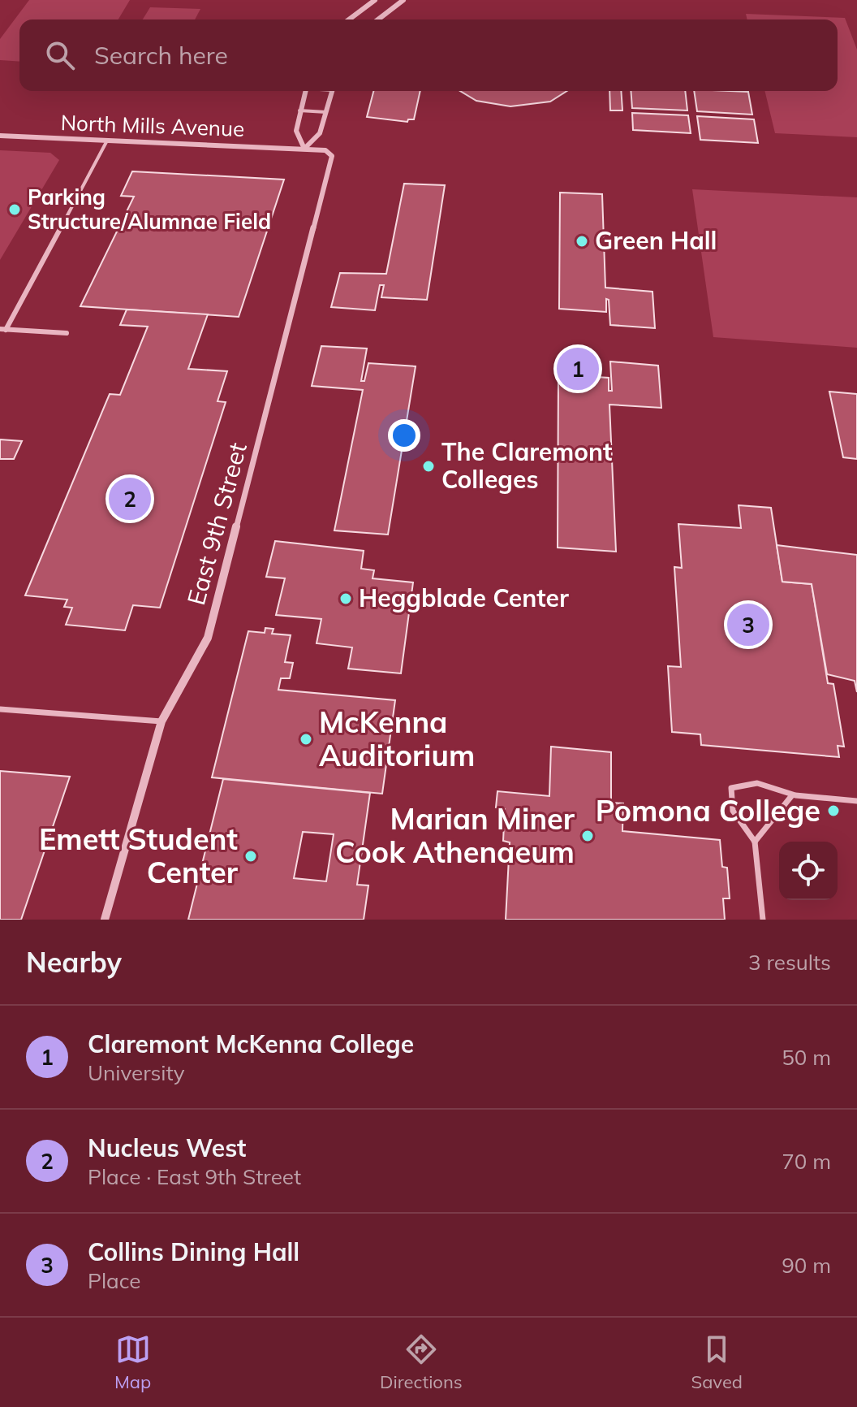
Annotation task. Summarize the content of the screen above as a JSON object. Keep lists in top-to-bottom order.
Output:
{
  "streets": {
    "street": ["North Mills Avenue", "East 9th Street"]
  },
  "crossings": [
    ["North Mills Avenue", "East 9th Street"]
  ],
  "places": [
    "Parking Structure/Alumnae Field",
    "Green Hall",
    "The Claremont Colleges",
    "Heggblade Center",
    "McKenna Auditorium",
    "Pomona College",
    "Marian Miner Cook Athenaeum",
    "Emett Student Center"
  ],
  "page": {
    "search": "Search here",
    "pins": ["1", "2", "3"],
    "heading": ["Nearby", "3 results"],
    "list": [
      {
        "mark": "1",
        "name": "Claremont McKenna College",
        "note": "University",
        "value": "50 m"
      },
      {
        "mark": "2",
        "name": "Nucleus West",
        "note": "Place · East 9th Street",
        "value": "70 m"
      },
      {
        "mark": "3",
        "name": "Collins Dining Hall",
        "note": "Place",
        "value": "90 m"
      }
    ],
    "nav": ["Map", "Directions", "Saved"]
  }
}
